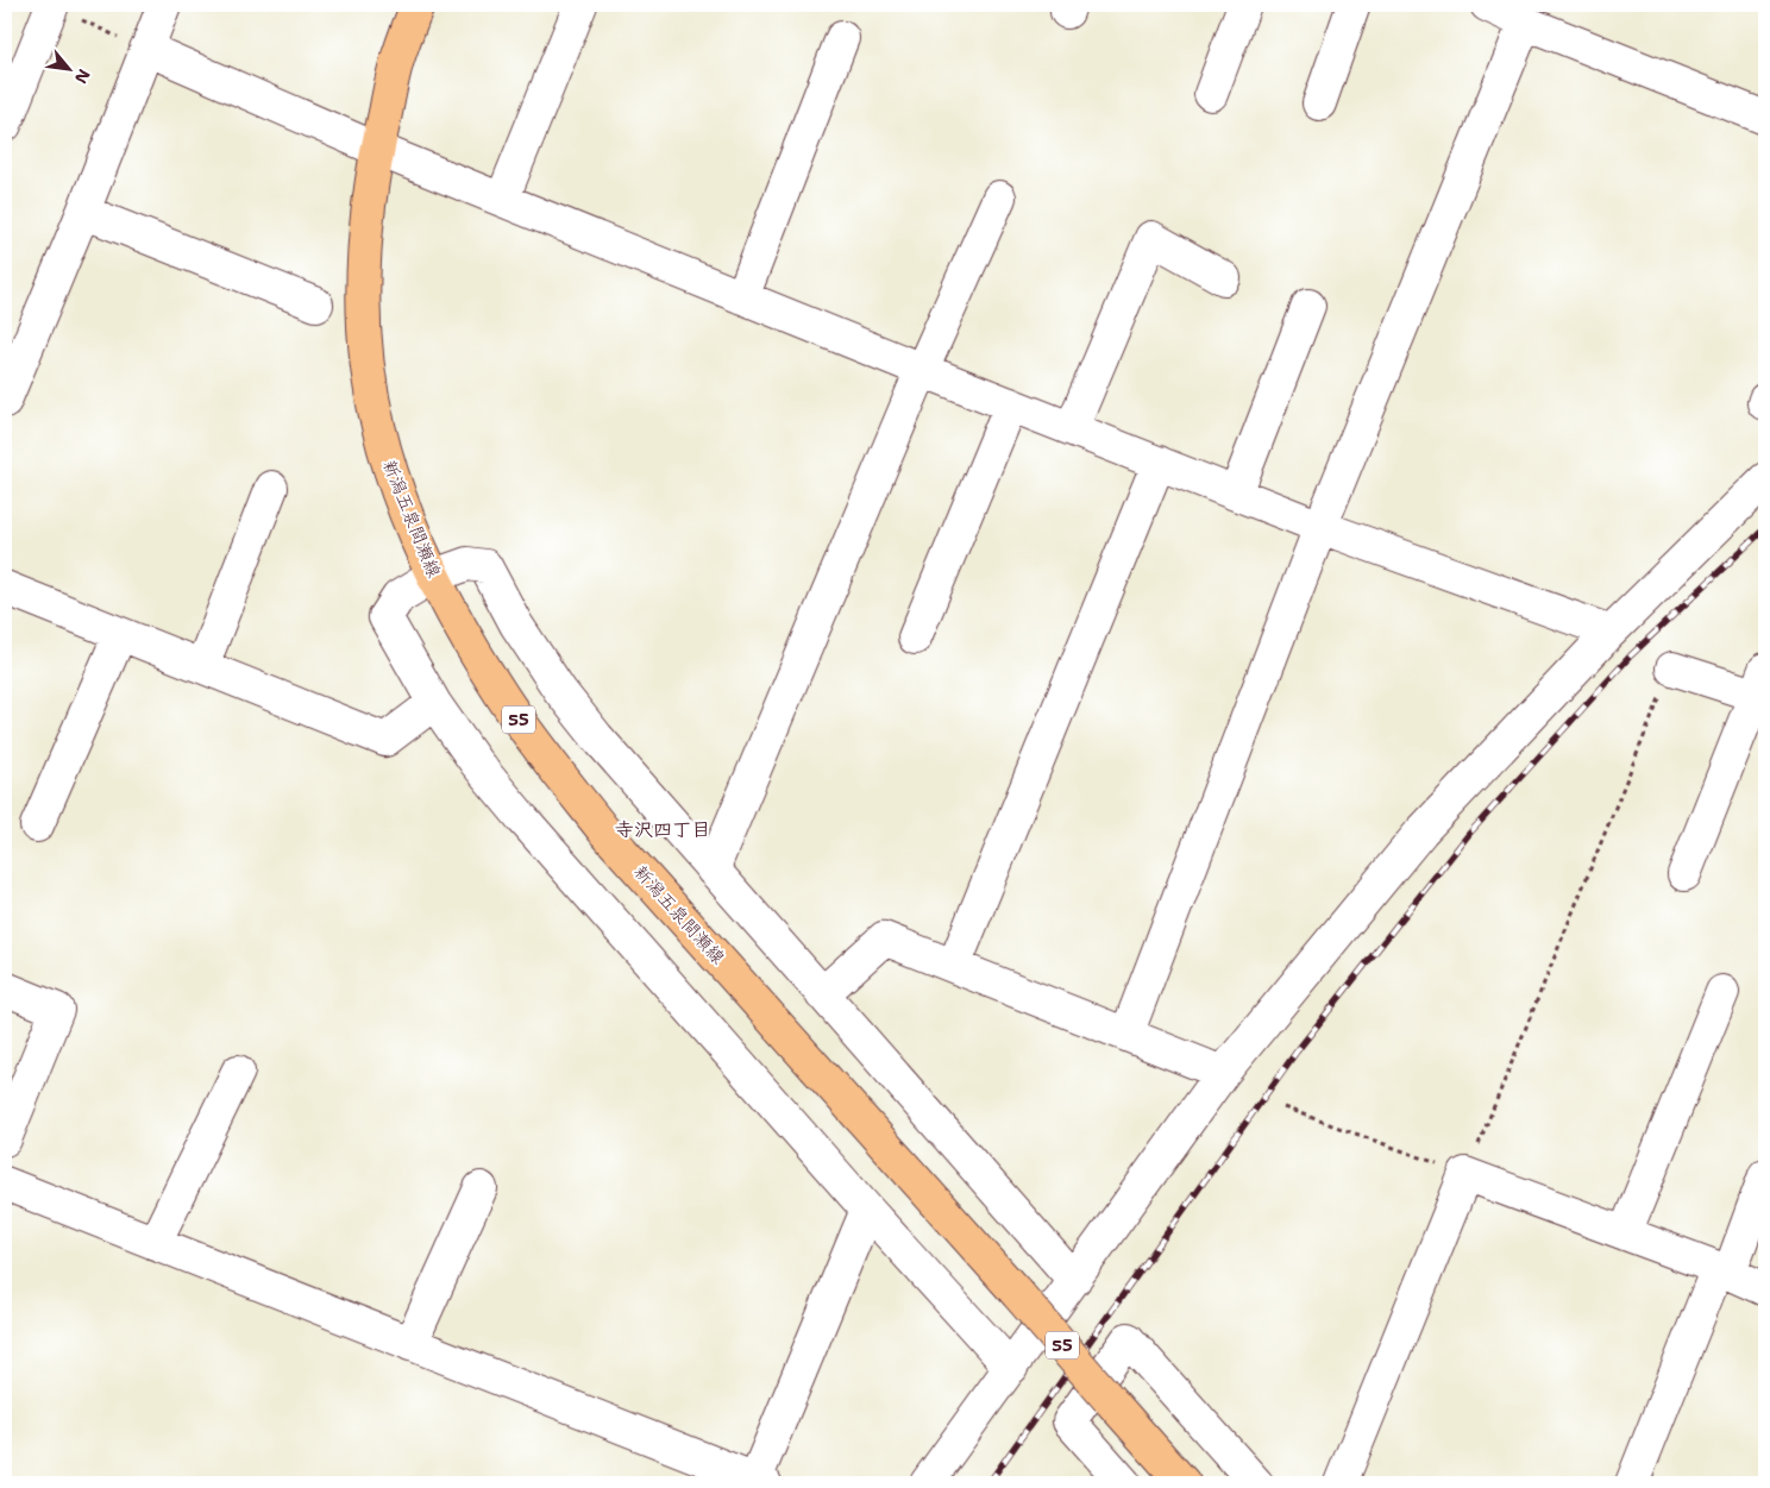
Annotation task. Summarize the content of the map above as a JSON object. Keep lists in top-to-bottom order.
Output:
{
  "streets": {
    "main road": ["新潟五泉間瀬線", "55"]
  },
  "districts": ["寺沢四丁目"],
  "north": "bottom right"
}
